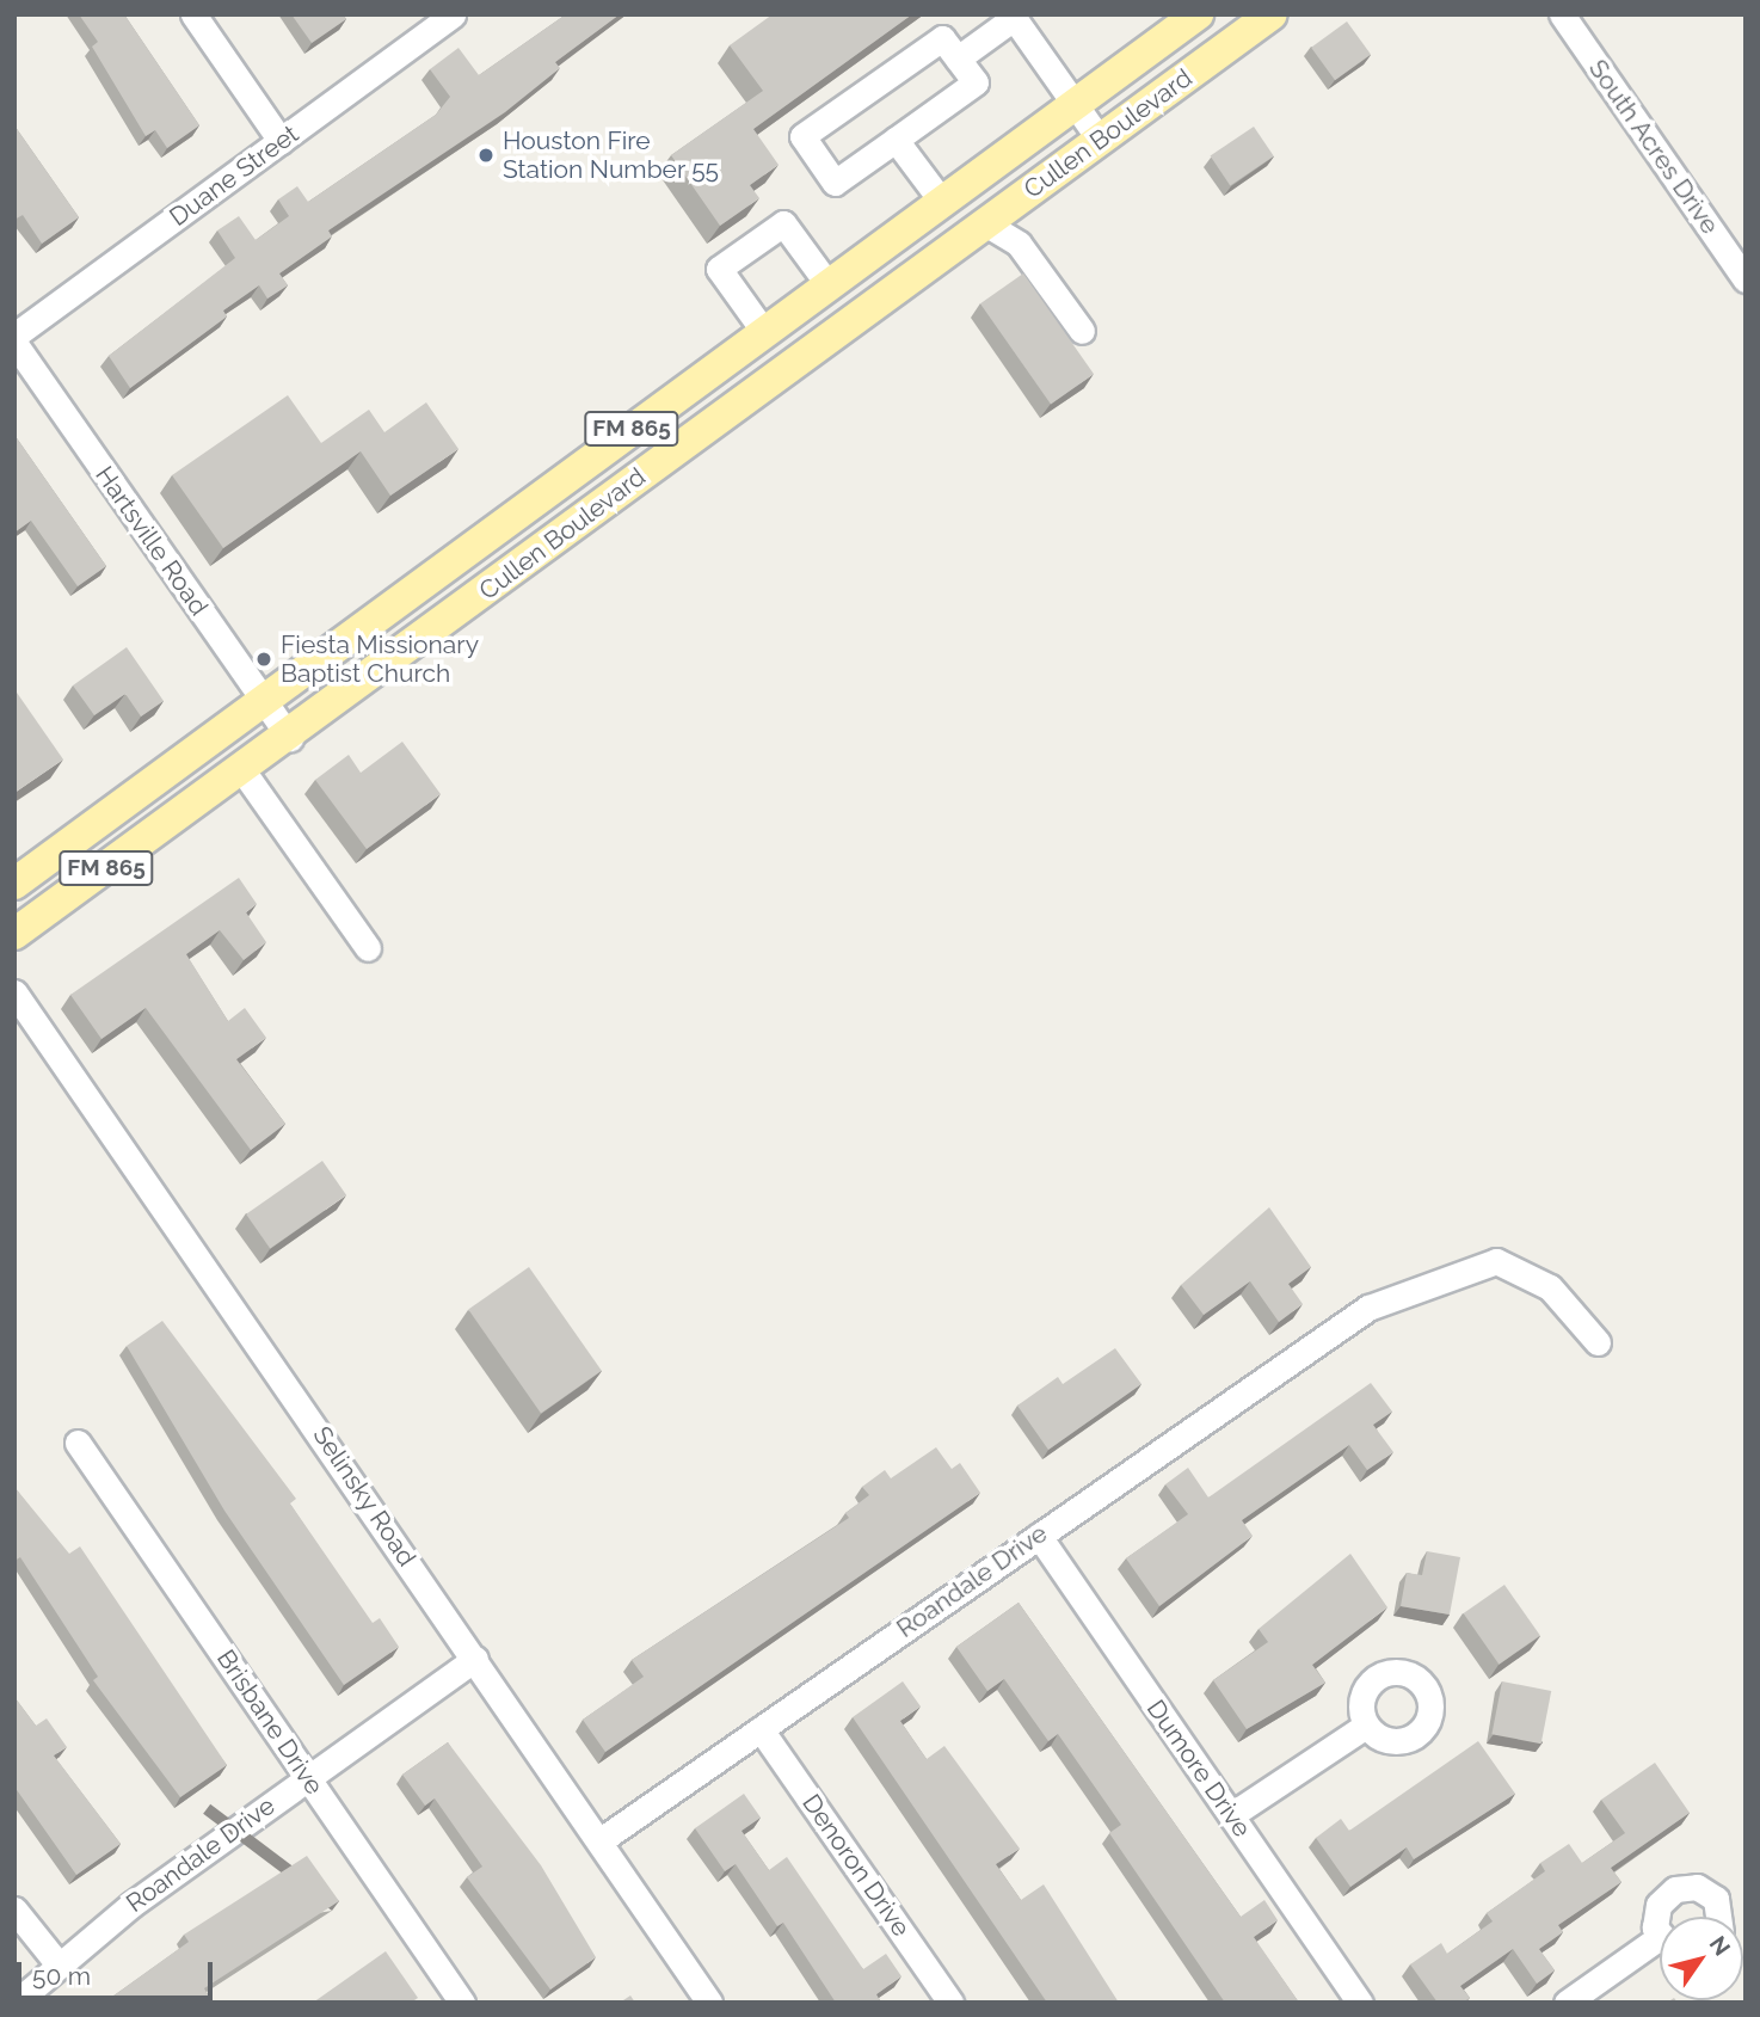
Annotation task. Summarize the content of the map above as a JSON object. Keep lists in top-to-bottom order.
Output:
{
  "streets": {
    "main road": ["Cullen Boulevard", "FM 865"],
    "street": [
      "South Acres Drive",
      "Duane Street",
      "Hartsville Road",
      "Selinsky Road",
      "Roandale Drive",
      "Brisbane Drive",
      "Dumore Drive",
      "Denoron Drive"
    ]
  },
  "crossings": [
    ["Cullen Boulevard", "Hartsville Road"],
    ["Selinsky Road", "Roandale Drive"],
    ["Roandale Drive", "Brisbane Drive"],
    ["Roandale Drive", "Dumore Drive"],
    ["Roandale Drive", "Denoron Drive"]
  ],
  "places": ["Houston Fire Station Number 55", "Fiesta Missionary Baptist Church"],
  "scale_bar": "50 m",
  "north": "top right"
}
